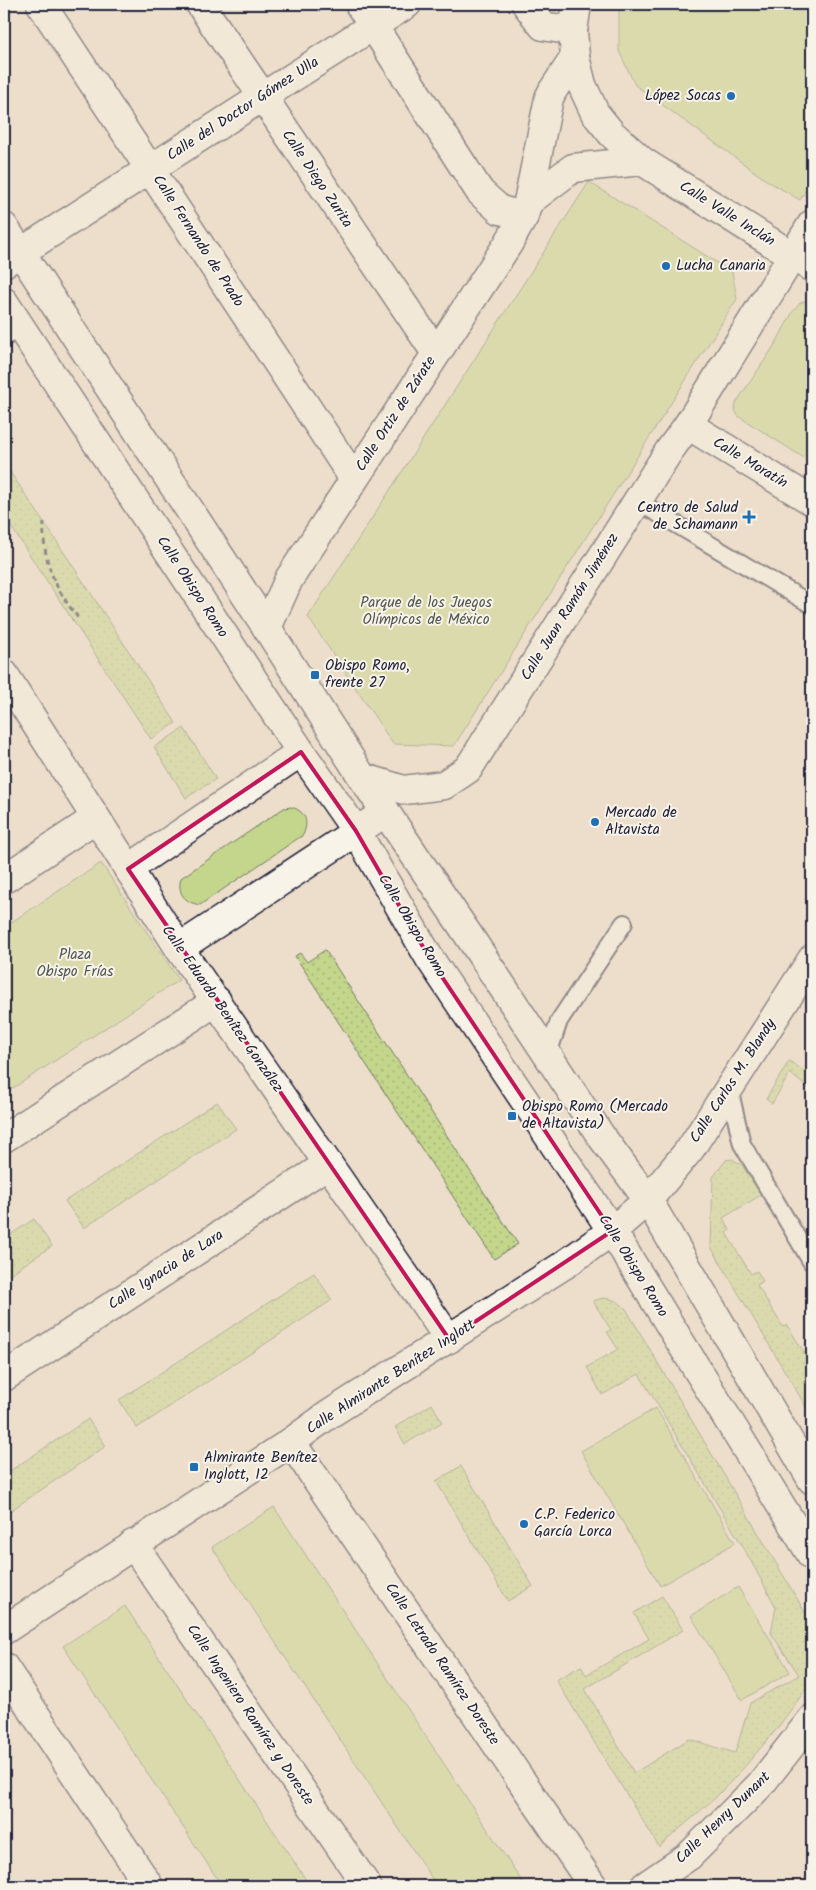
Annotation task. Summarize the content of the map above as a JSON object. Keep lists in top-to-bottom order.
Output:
{
  "streets": {
    "street": [
      "Calle del Doctor Gómez Ulla",
      "Calle Diego Zurita",
      "Calle Valle Inclán",
      "Calle Fernando de Prado",
      "Calle Ortiz de Zárate",
      "Calle Moratín",
      "Calle Obispo Romo",
      "Calle Juan Ramón Jiménez",
      "Calle Eduardo Benítez González",
      "Calle Carlos M. Blandy",
      "Calle Ignacia de Lara",
      "Calle Almirante Benítez Inglott",
      "Calle Letrado Ramírez Doreste",
      "Calle Ingeniero Ramírez y Doreste",
      "Calle Henry Dunant"
    ]
  },
  "crossings": [
    ["Calle del Doctor Gómez Ulla", "Calle Diego Zurita"],
    ["Calle del Doctor Gómez Ulla", "Calle Fernando de Prado"],
    ["Calle Diego Zurita", "Calle Ortiz de Zárate"],
    ["Calle Valle Inclán", "Calle Ortiz de Zárate"],
    ["Calle Valle Inclán", "Calle Juan Ramón Jiménez"],
    ["Calle Fernando de Prado", "Calle Ortiz de Zárate"],
    ["Calle Moratín", "Calle Juan Ramón Jiménez"],
    ["Calle Obispo Romo", "Calle Almirante Benítez Inglott"],
    ["Calle Eduardo Benítez González", "Calle Ignacia de Lara"],
    ["Calle Eduardo Benítez González", "Calle Almirante Benítez Inglott"],
    ["Calle Carlos M. Blandy", "Calle Almirante Benítez Inglott"],
    ["Calle Almirante Benítez Inglott", "Calle Letrado Ramírez Doreste"],
    ["Calle Almirante Benítez Inglott", "Calle Ingeniero Ramírez y Doreste"]
  ],
  "parks": ["Parque de los Juegos Olímpicos de México", "Plaza Obispo Frías"],
  "places": {
    "other": [
      "López Socas",
      "Lucha Canaria",
      "Mercado de Altavista",
      "C.P. Federico García Lorca"
    ],
    "health": ["Centro de Salud de Schamann"],
    "transit": ["Obispo Romo, frente 27", "Obispo Romo (Mercado de Altavista)", "Almirante Benítez Inglott, 12"]
  }
}
